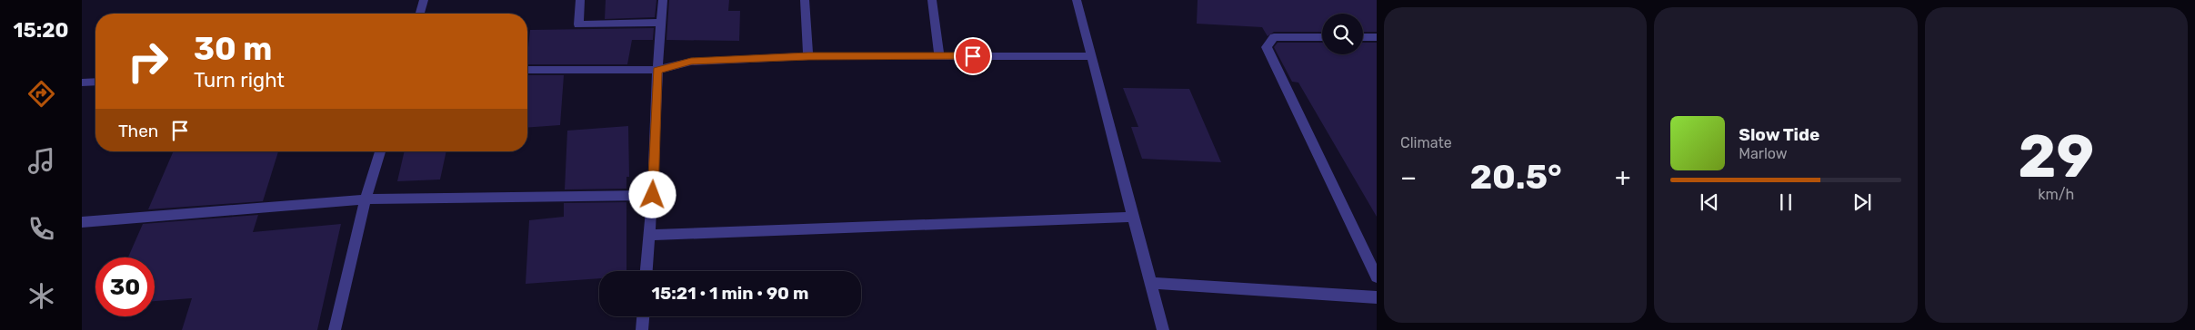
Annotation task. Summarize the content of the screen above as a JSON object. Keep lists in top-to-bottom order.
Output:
{
  "page": {
    "tabs": "15:20",
    "tile": [
      "Climate",
      ["29", "km/h"]
    ],
    "turn": ["30 m", "Turn right"],
    "then": "Then",
    "song": ["Slow Tide", "Marlow"],
    "heat": ["−", "20.5°", "+"],
    "limit": "30",
    "trip": "15:21 · 1 min · 90 m"
  }
}
